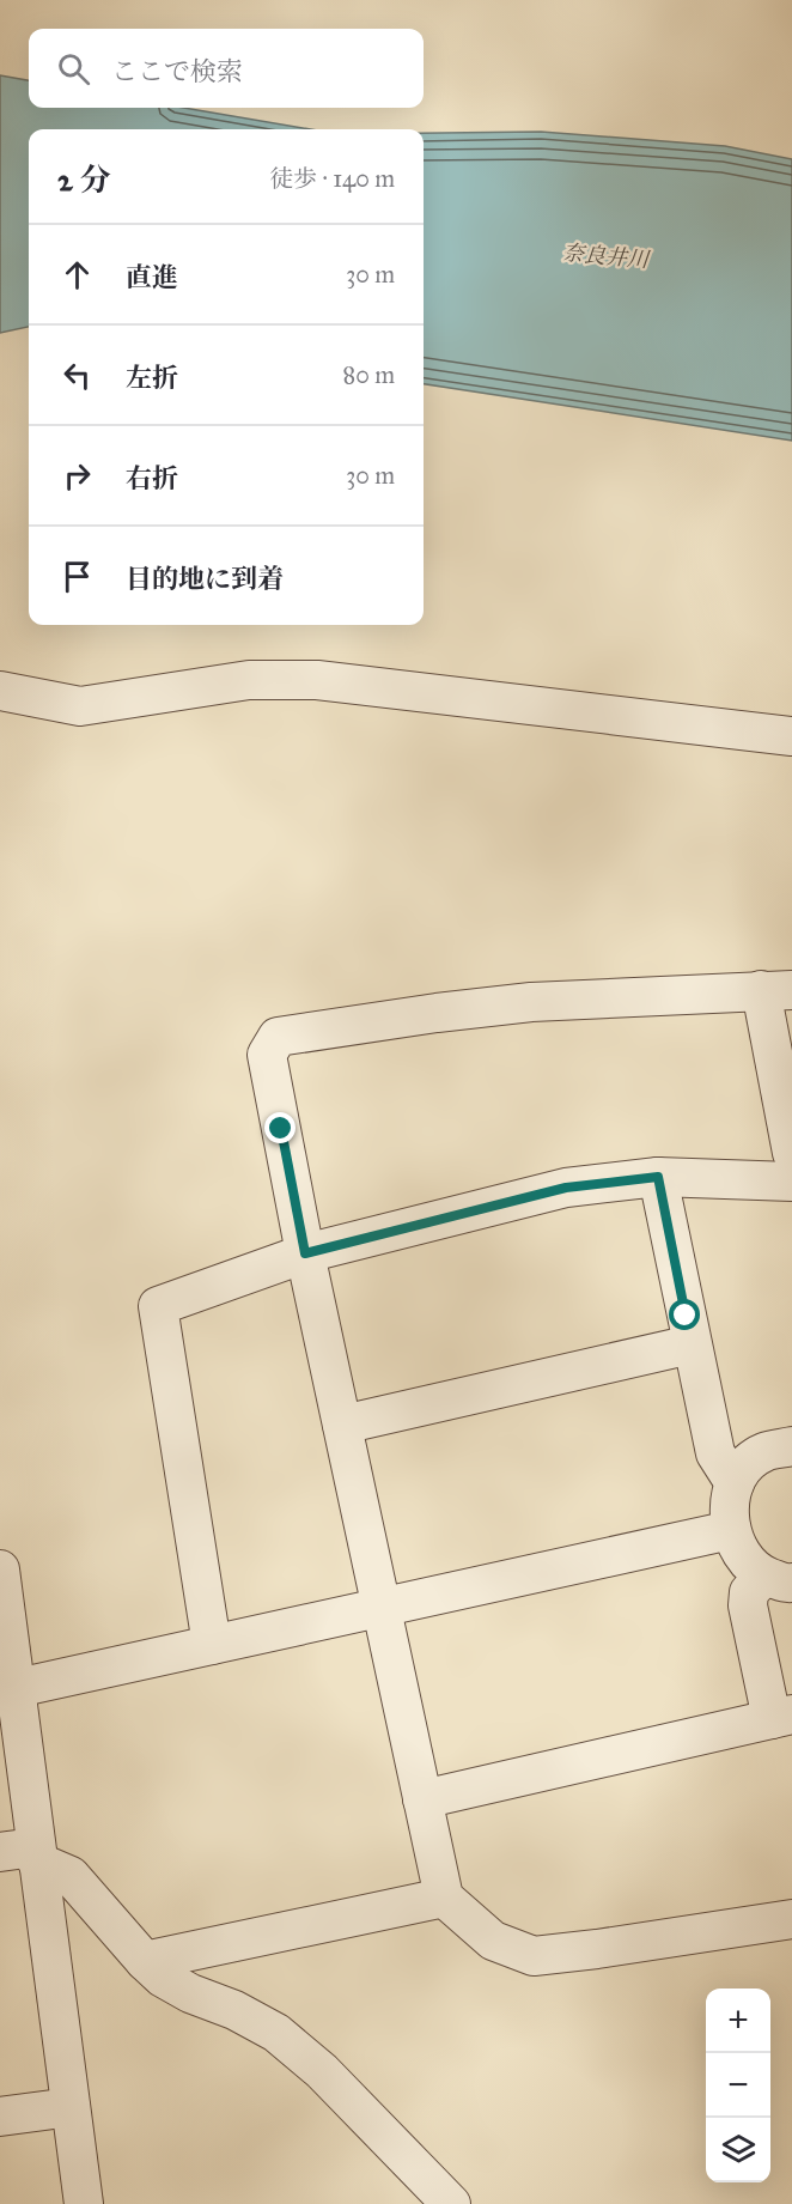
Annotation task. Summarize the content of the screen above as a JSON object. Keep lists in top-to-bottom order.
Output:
{
  "water": ["奈良井川"],
  "page": {
    "search": "ここで検索",
    "heading": ["2 分", "徒歩 · 140 m"],
    "list": [
      ["直進", "30 m"],
      ["左折", "80 m"],
      ["右折", "30 m"],
      "目的地に到着"
    ],
    "map_buttons": ["+", "−"]
  }
}
